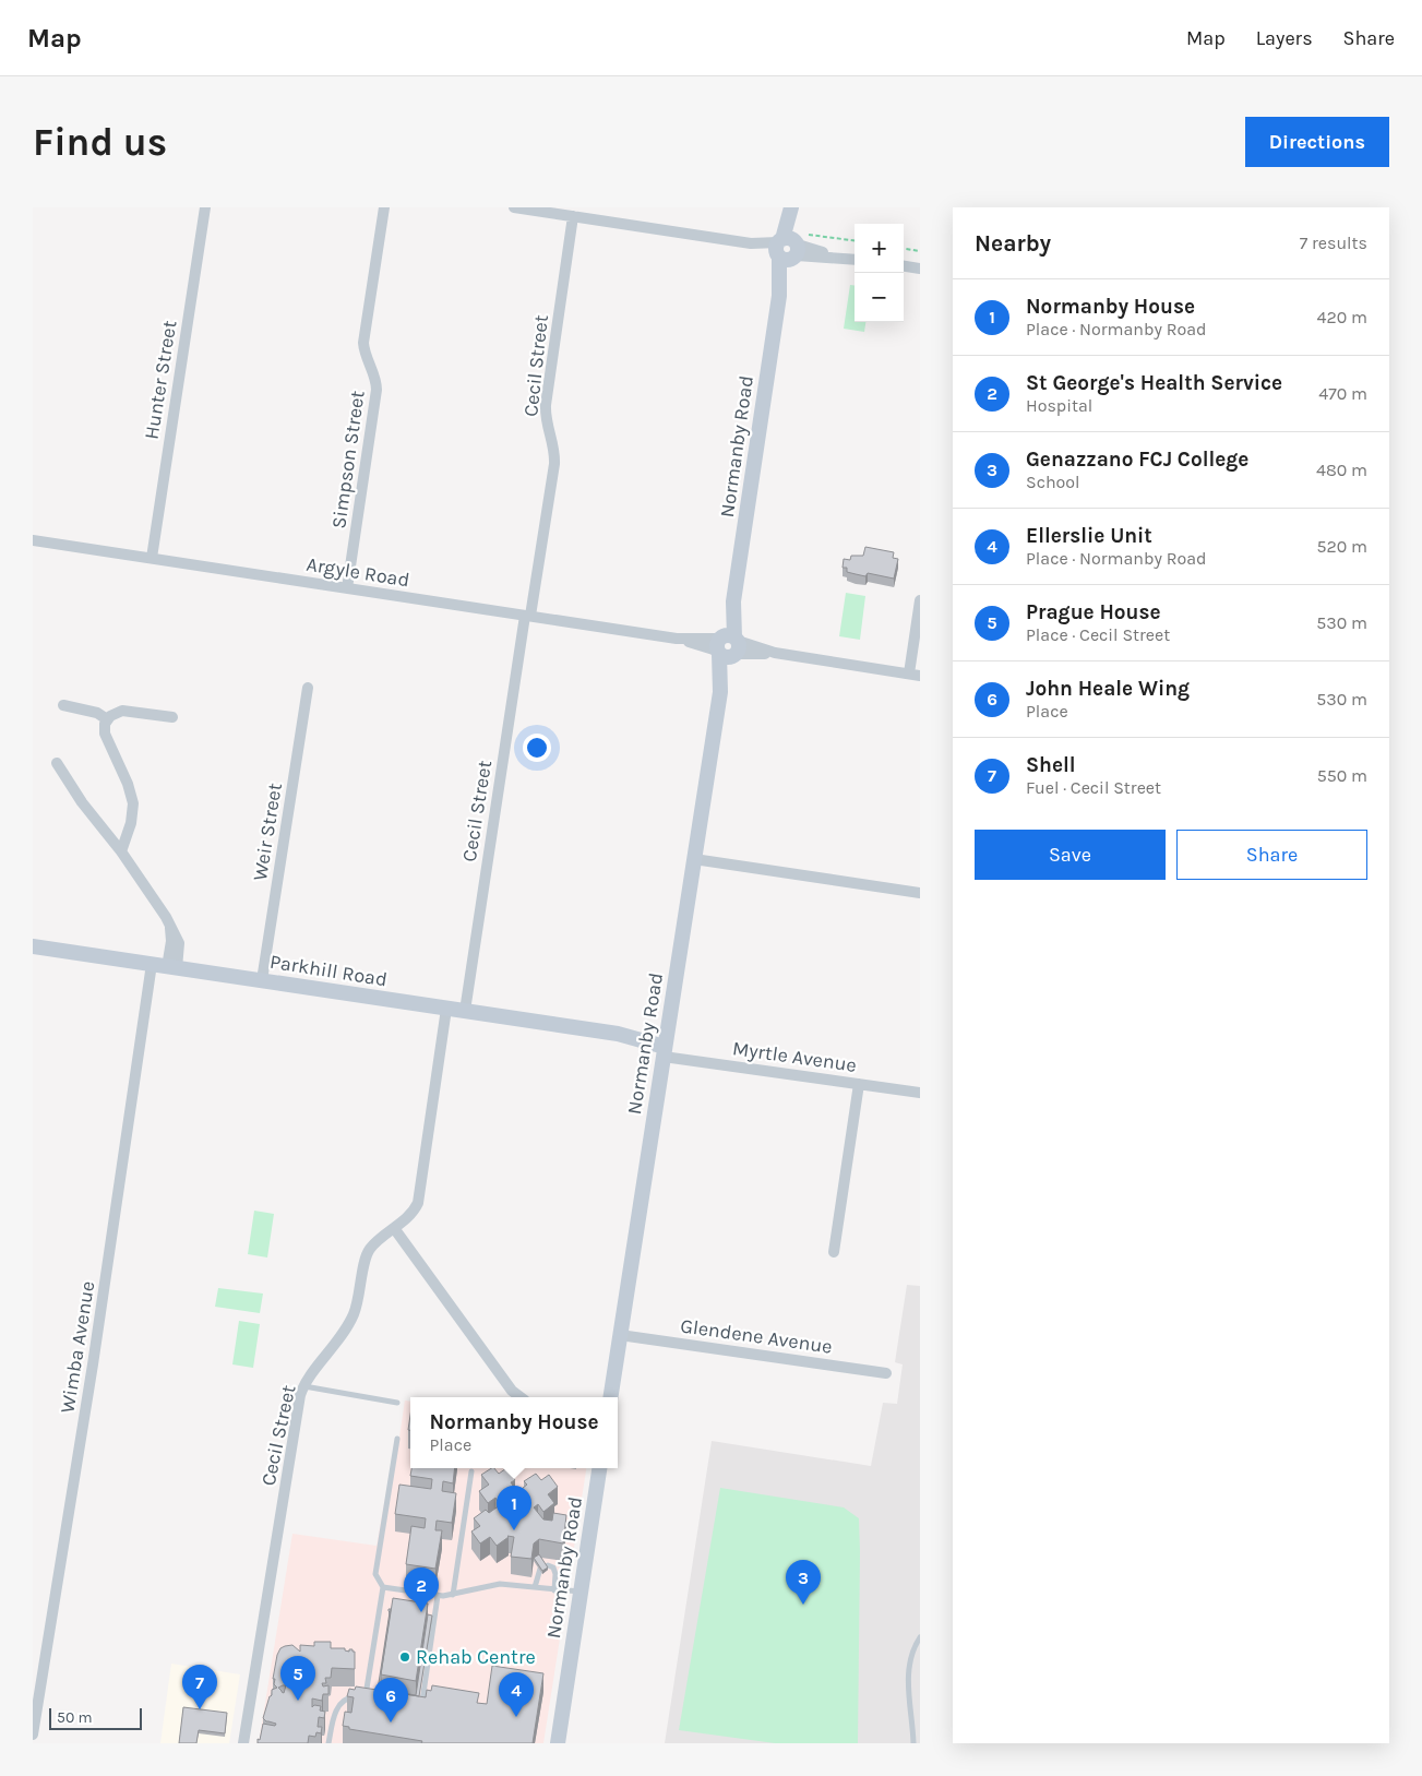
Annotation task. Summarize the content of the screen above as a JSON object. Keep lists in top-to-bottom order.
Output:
{
  "streets": {
    "street": [
      "Cecil Street",
      "Hunter Street",
      "Normanby Road",
      "Simpson Street",
      "Argyle Road",
      "Weir Street",
      "Parkhill Road",
      "Myrtle Avenue",
      "Glendene Avenue",
      "Wimba Avenue"
    ]
  },
  "crossings": [
    ["Cecil Street", "Argyle Road"],
    ["Cecil Street", "Parkhill Road"],
    ["Hunter Street", "Argyle Road"],
    ["Normanby Road", "Argyle Road"],
    ["Normanby Road", "Parkhill Road"],
    ["Normanby Road", "Myrtle Avenue"],
    ["Normanby Road", "Glendene Avenue"],
    ["Simpson Street", "Argyle Road"],
    ["Weir Street", "Parkhill Road"],
    ["Parkhill Road", "Myrtle Avenue"],
    ["Parkhill Road", "Wimba Avenue"]
  ],
  "places": ["Rehab Centre"],
  "scale_bar": "50 m",
  "page": {
    "header": "Map",
    "nav": ["Map", "Layers", "Share"],
    "buttons": [
      "Directions",
      ["Save", "Share"]
    ],
    "title": "Find us",
    "heading": ["Nearby", "7 results"],
    "map_buttons": ["+", "−"],
    "list": [
      {
        "mark": "1",
        "name": "Normanby House",
        "note": "Place · Normanby Road",
        "value": "420 m"
      },
      {
        "mark": "2",
        "name": "St George's Health Service",
        "note": "Hospital",
        "value": "470 m"
      },
      {
        "mark": "3",
        "name": "Genazzano FCJ College",
        "note": "School",
        "value": "480 m"
      },
      {
        "mark": "4",
        "name": "Ellerslie Unit",
        "note": "Place · Normanby Road",
        "value": "520 m"
      },
      {
        "mark": "5",
        "name": "Prague House",
        "note": "Place · Cecil Street",
        "value": "530 m"
      },
      {
        "mark": "6",
        "name": "John Heale Wing",
        "note": "Place",
        "value": "530 m"
      },
      {
        "mark": "7",
        "name": "Shell",
        "note": "Fuel · Cecil Street",
        "value": "550 m"
      }
    ],
    "popup": ["Normanby House", "Place"],
    "pins": [
      "1",
      "3",
      "2",
      "5",
      "7",
      "4",
      "6"
    ],
    "scale": "50 m"
  }
}
